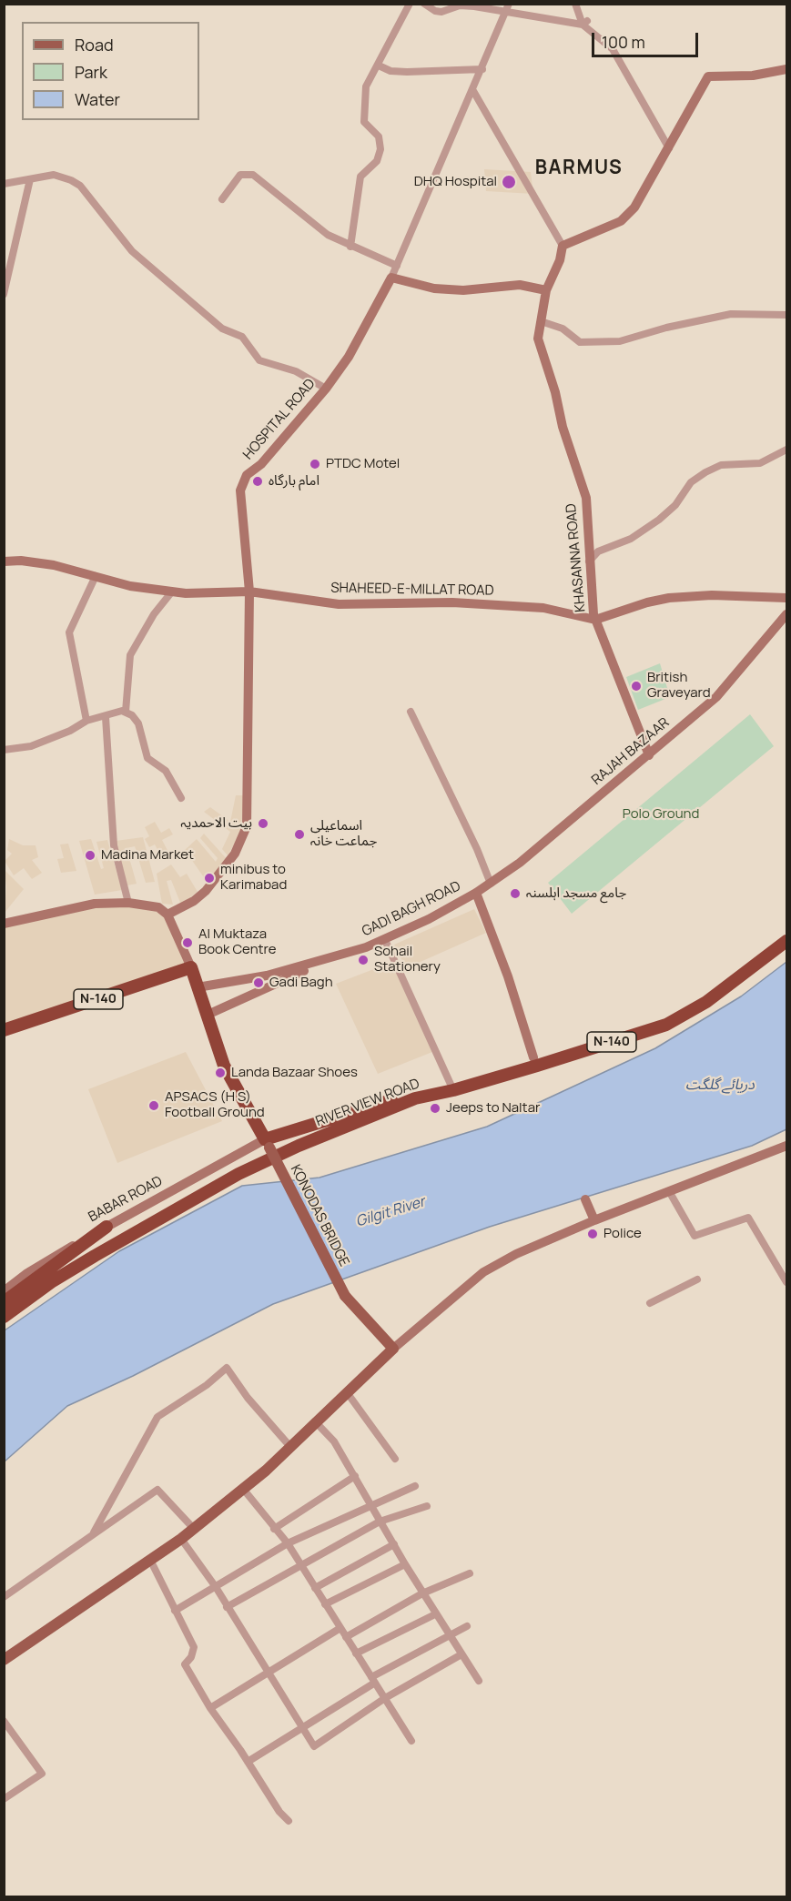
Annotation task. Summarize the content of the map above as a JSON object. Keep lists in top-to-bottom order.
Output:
{
  "streets": {
    "highway": ["N-140", "RIVER VIEW ROAD"],
    "main road": [
      "HOSPITAL ROAD",
      "KHASANNA ROAD",
      "SHAHEED-E-MILLAT ROAD",
      "RAJAH BAZAAR",
      "GADI BAGH ROAD",
      "BABAR ROAD",
      "KONODAS BRIDGE"
    ]
  },
  "crossings": [
    ["HOSPITAL ROAD", "SHAHEED-E-MILLAT ROAD"],
    ["KHASANNA ROAD", "SHAHEED-E-MILLAT ROAD"],
    ["KHASANNA ROAD", "RAJAH BAZAAR"],
    ["RAJAH BAZAAR", "GADI BAGH ROAD"],
    ["N-140", "RIVER VIEW ROAD"],
    ["N-140", "BABAR ROAD"],
    ["N-140", "KONODAS BRIDGE"],
    ["BABAR ROAD", "KONODAS BRIDGE"]
  ],
  "districts": ["BARMUS"],
  "water": ["دریائے گلگت", "Gilgit River"],
  "parks": ["Polo Ground"],
  "places": [
    "DHQ Hospital",
    "PTDC Motel",
    "امام بارگاہ",
    "British Graveyard",
    "بیت الاحمدیہ",
    "اسماعیلی جماعت خانہ",
    "Madina Market",
    "minibus to Karimabad",
    "جامع مسجد اہلسنہ",
    "Al Muktaza Book Centre",
    "Sohail Stationery",
    "Gadi Bagh",
    "Landa Bazaar Shoes",
    "APSACS (H S) Football Ground",
    "Jeeps to Naltar",
    "Police"
  ],
  "legend": ["Road", "Park", "Water"],
  "scale_bar": "100 m"
}
